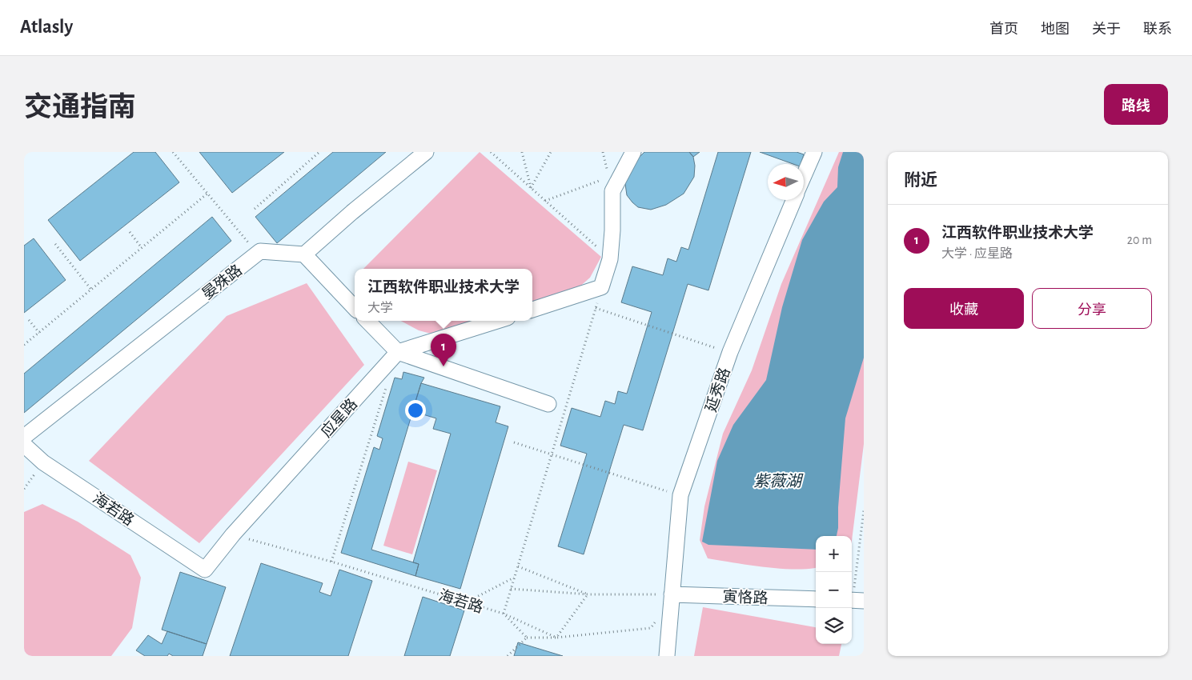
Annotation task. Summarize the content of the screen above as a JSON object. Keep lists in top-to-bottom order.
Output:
{
  "streets": {
    "street": [
      "晏殊路",
      "延秀路",
      "应星路",
      "海若路",
      "寅恪路"
    ]
  },
  "crossings": [
    ["延秀路", "寅恪路"],
    ["应星路", "海若路"]
  ],
  "water": ["紫薇湖"],
  "north": "left",
  "page": {
    "header": "Atlasly",
    "nav": [
      "首页",
      "地图",
      "关于",
      "联系"
    ],
    "title": "交通指南",
    "buttons": [
      "路线",
      ["收藏", "分享"]
    ],
    "heading": "附近",
    "list": [
      {
        "mark": "1",
        "name": "江西软件职业技术大学",
        "note": "大学 · 应星路",
        "value": "20 m"
      }
    ],
    "popup": ["江西软件职业技术大学", "大学"],
    "pins": "1",
    "map_buttons": ["+", "−"]
  }
}
